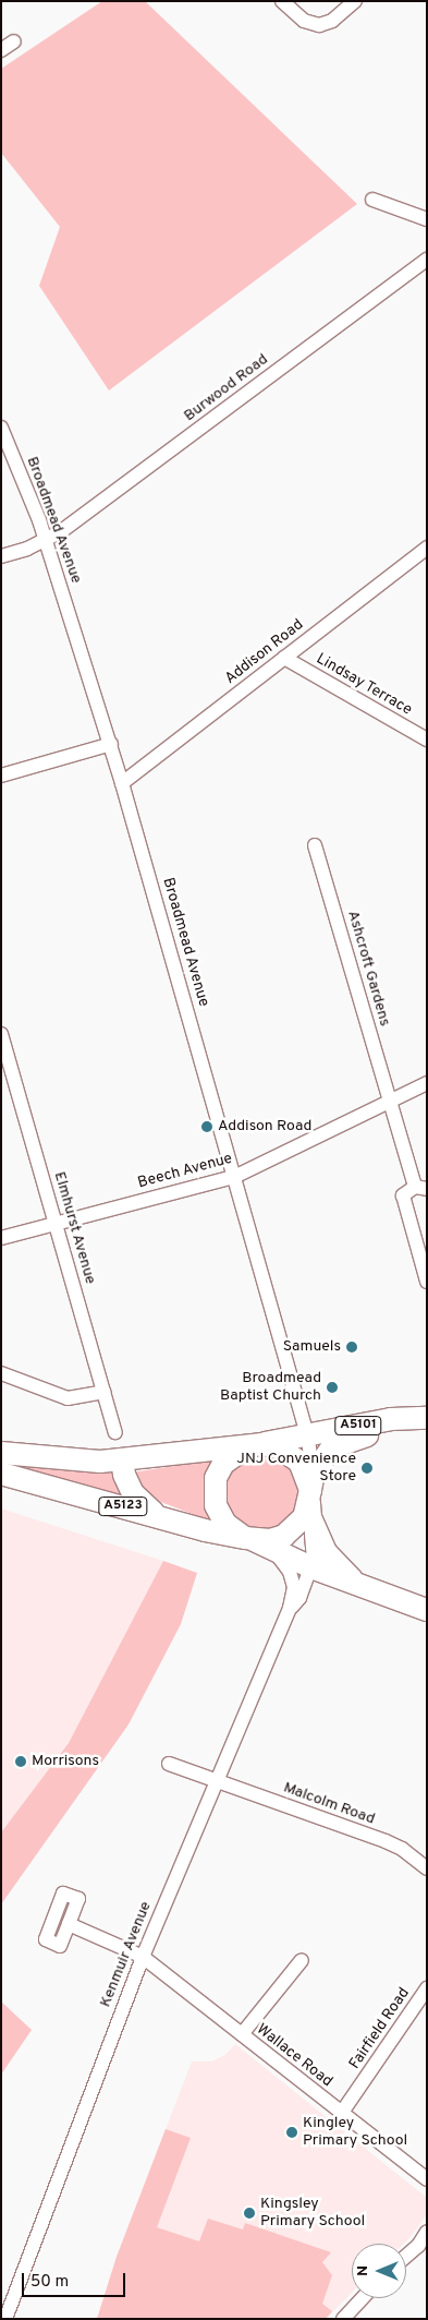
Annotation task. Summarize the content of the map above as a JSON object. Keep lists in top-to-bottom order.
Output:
{
  "streets": {
    "main road": ["A5101", "A5123"],
    "street": [
      "Burwood Road",
      "Broadmead Avenue",
      "Addison Road",
      "Lindsay Terrace",
      "Ashcroft Gardens",
      "Beech Avenue",
      "Elmhurst Avenue",
      "Malcolm Road",
      "Kenmuir Avenue",
      "Fairfield Road",
      "Wallace Road"
    ]
  },
  "crossings": [
    ["Burwood Road", "Broadmead Avenue"],
    ["Broadmead Avenue", "Addison Road"],
    ["Broadmead Avenue", "Beech Avenue"],
    ["Broadmead Avenue", "A5101"],
    ["Broadmead Avenue", "A5123"],
    ["Broadmead Avenue", "Kenmuir Avenue"],
    ["Addison Road", "Lindsay Terrace"],
    ["Ashcroft Gardens", "Beech Avenue"],
    ["Beech Avenue", "Elmhurst Avenue"],
    ["A5101", "A5123"],
    ["A5101", "Kenmuir Avenue"],
    ["A5123", "Kenmuir Avenue"],
    ["Malcolm Road", "Kenmuir Avenue"],
    ["Kenmuir Avenue", "Wallace Road"],
    ["Fairfield Road", "Wallace Road"]
  ],
  "places": [
    "Addison Road",
    "Samuels",
    "Broadmead Baptist Church",
    "JNJ Convenience Store",
    "Morrisons",
    "Kingley Primary School",
    "Kingsley Primary School"
  ],
  "scale_bar": "50 m",
  "north": "left"
}
